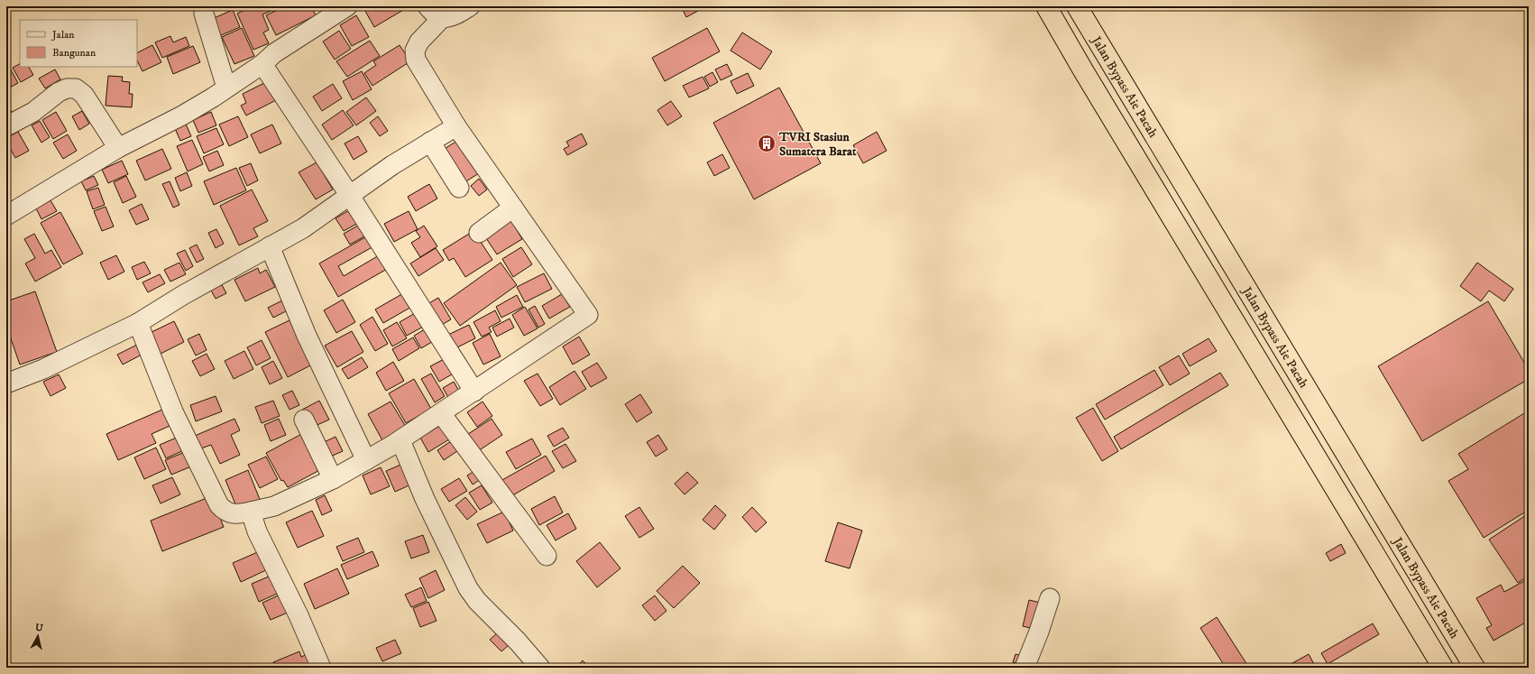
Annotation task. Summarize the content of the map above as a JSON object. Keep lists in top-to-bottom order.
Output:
{
  "streets": {
    "highway": ["Jalan Bypass Aie Pacah"]
  },
  "places": {
    "building": ["TVRI Stasiun Sumatera Barat"]
  },
  "legend": ["Jalan", "Bangunan"],
  "north": "top"
}
